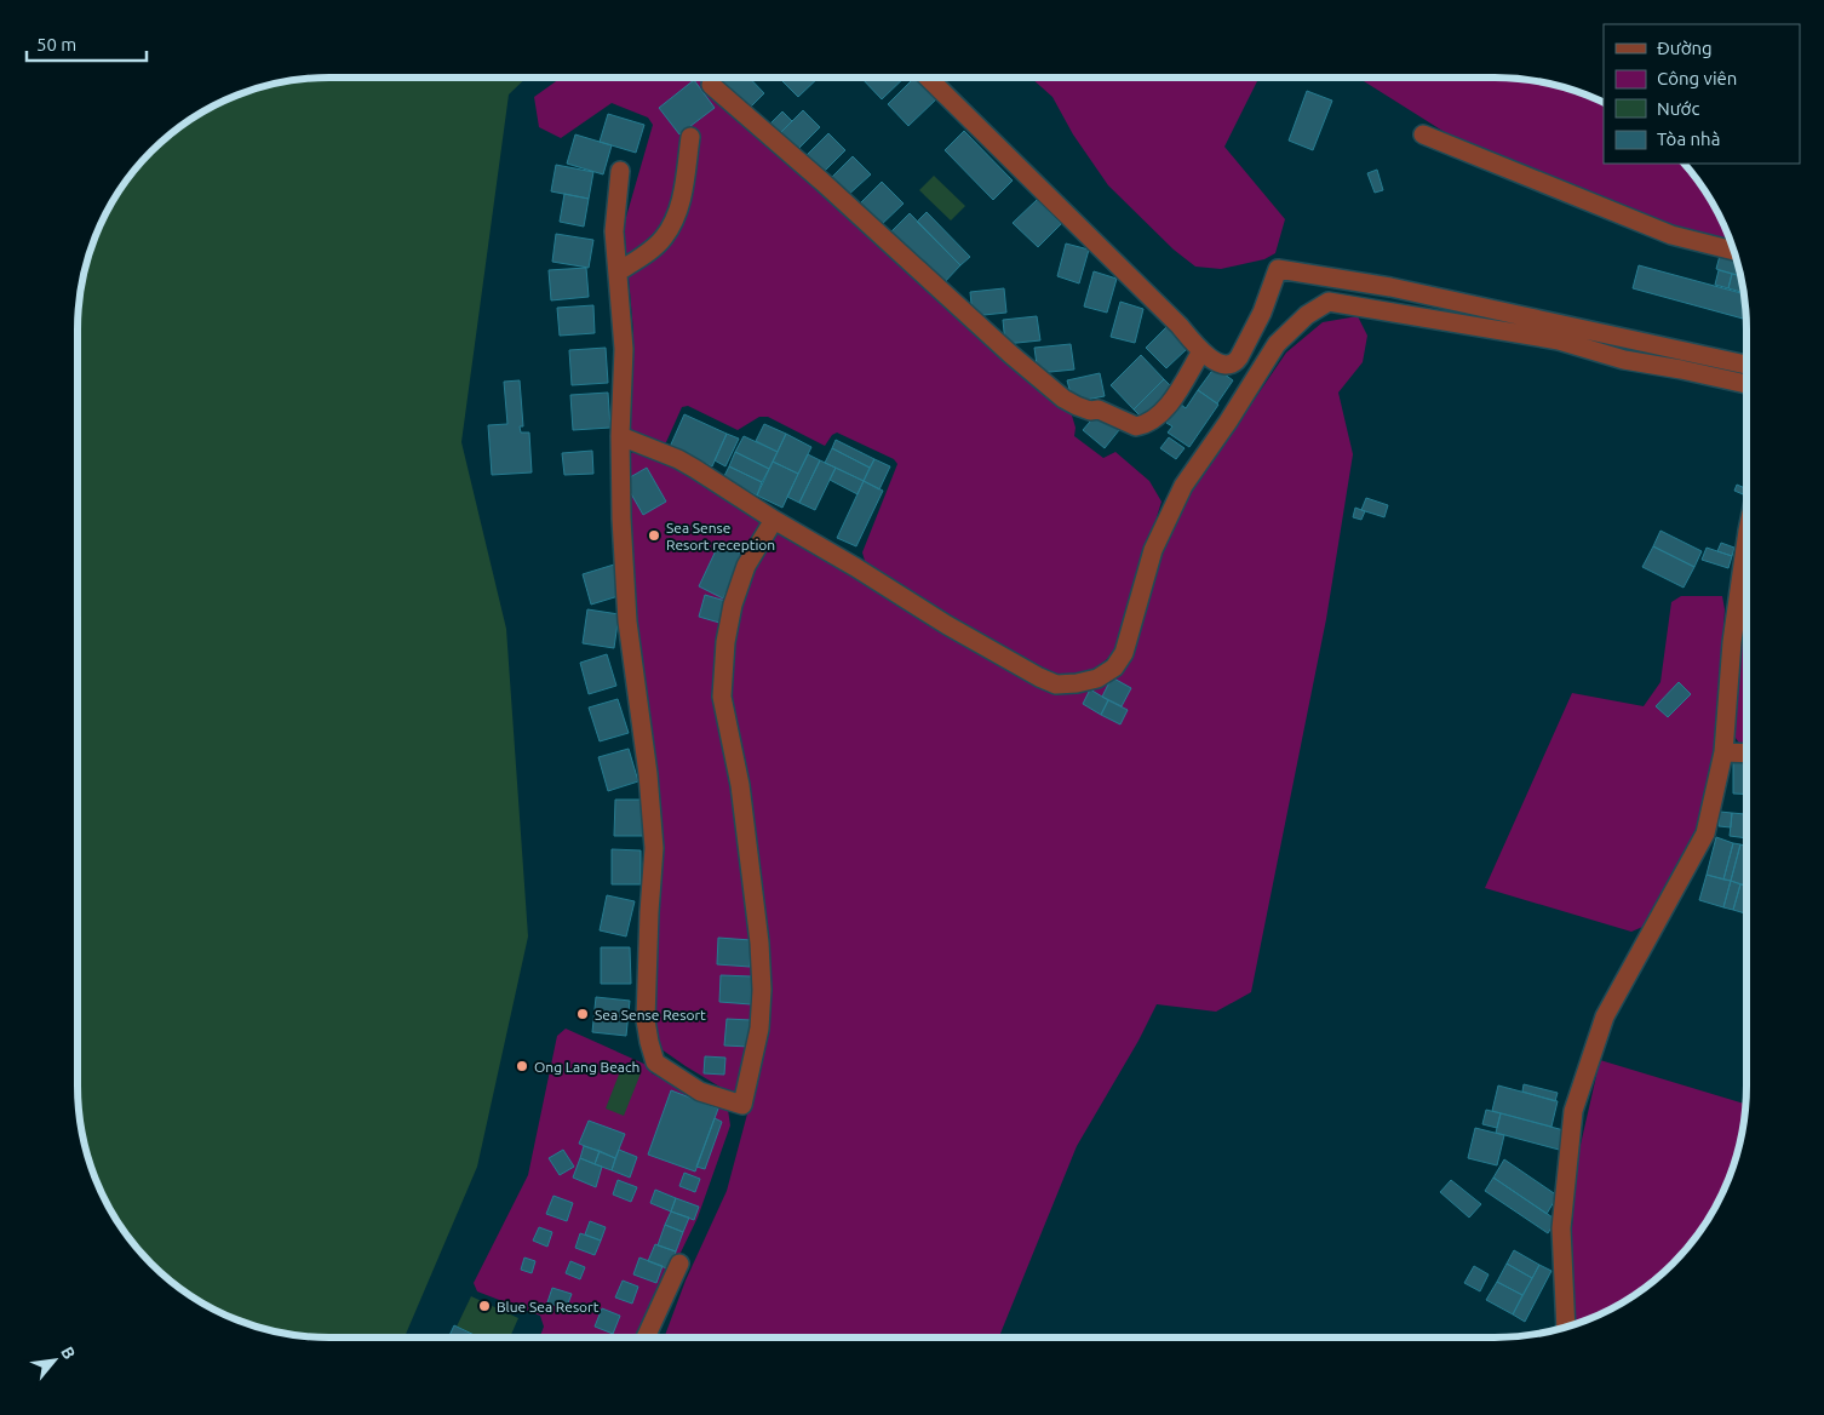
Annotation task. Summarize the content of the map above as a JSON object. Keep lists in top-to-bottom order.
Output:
{
  "places": [
    "Sea Sense Resort reception",
    "Sea Sense Resort",
    "Ong Lang Beach",
    "Blue Sea Resort"
  ],
  "legend": [
    "Đường",
    "Công viên",
    "Nước",
    "Tòa nhà"
  ],
  "scale_bar": "50 m",
  "north": "top right"
}
